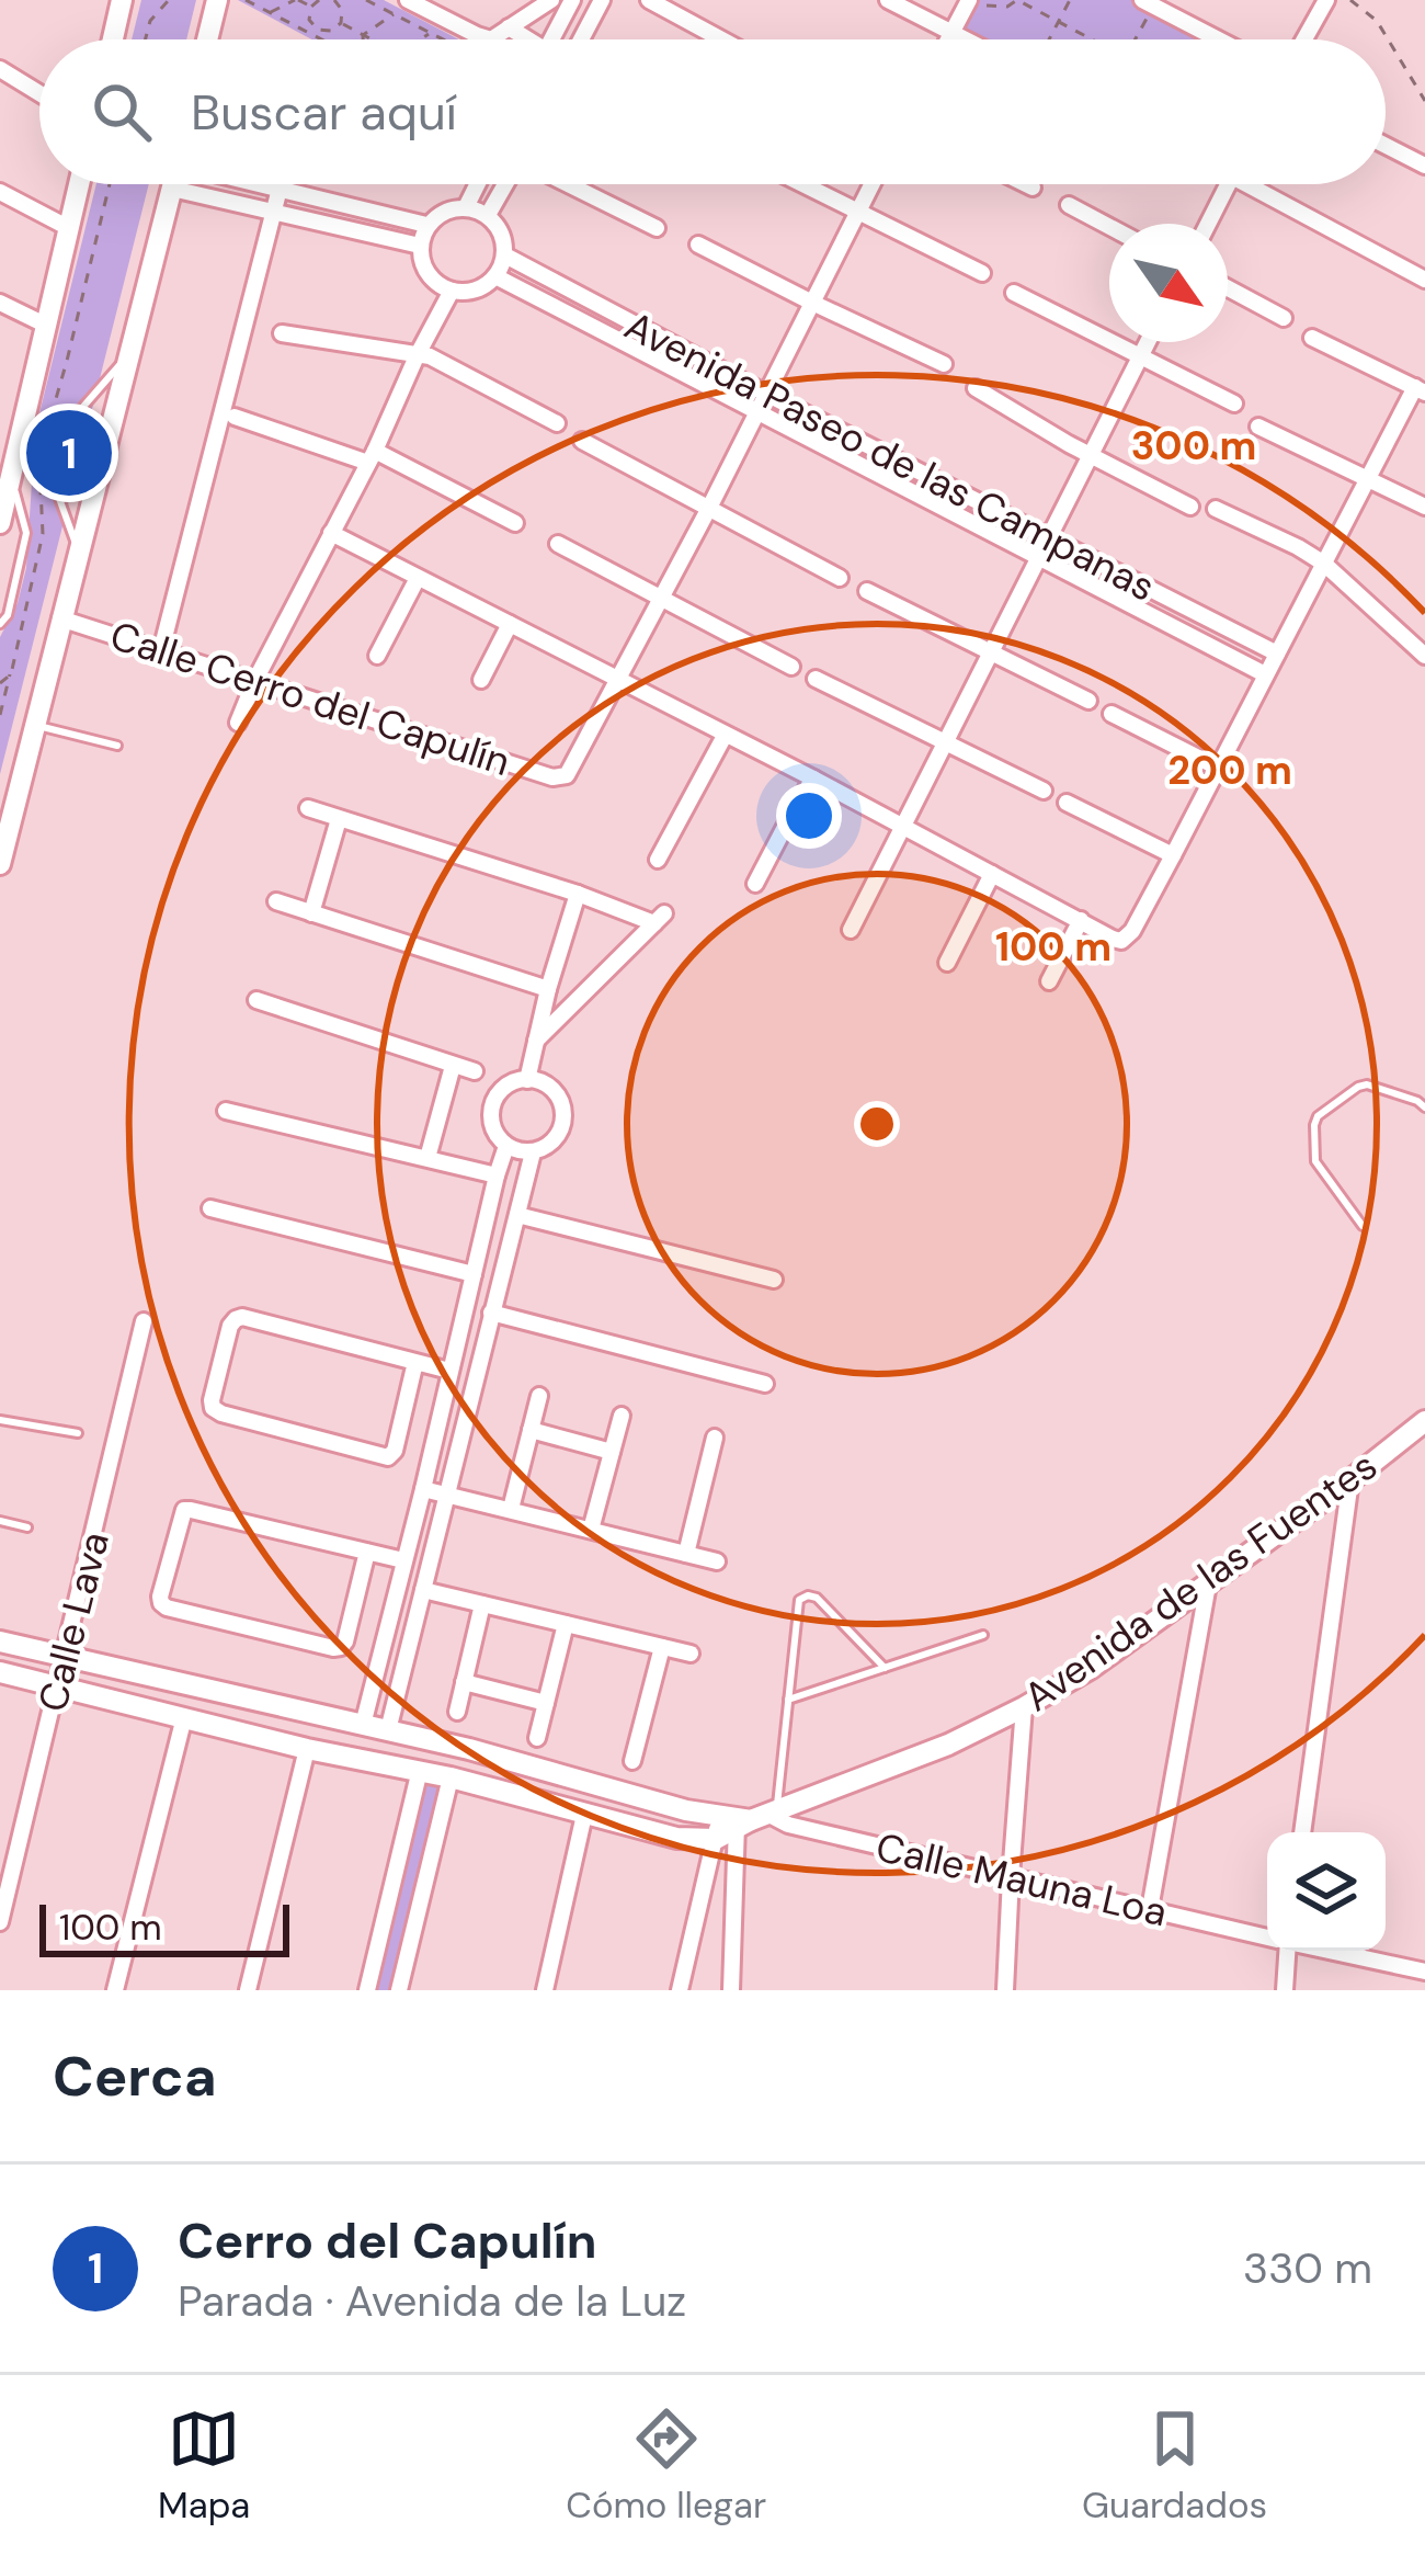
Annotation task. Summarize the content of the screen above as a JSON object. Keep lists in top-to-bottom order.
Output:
{
  "streets": {
    "main road": ["Avenida de las Fuentes"],
    "street": [
      "Avenida Paseo de las Campanas",
      "Calle Cerro del Capulín",
      "Calle Lava",
      "Calle Mauna Loa"
    ]
  },
  "crossings": [
    ["Avenida de las Fuentes", "Calle Lava"],
    ["Avenida de las Fuentes", "Calle Mauna Loa"]
  ],
  "scale_bar": "100 m",
  "north": "bottom right",
  "page": {
    "search": "Buscar aquí",
    "pins": "1",
    "scale": "100 m",
    "heading": "Cerca",
    "list": [
      {
        "mark": "1",
        "name": "Cerro del Capulín",
        "note": "Parada · Avenida de la Luz",
        "value": "330 m"
      }
    ],
    "nav": ["Mapa", "Cómo llegar", "Guardados"]
  },
  "rings": ["300 m", "200 m", "100 m"]
}
